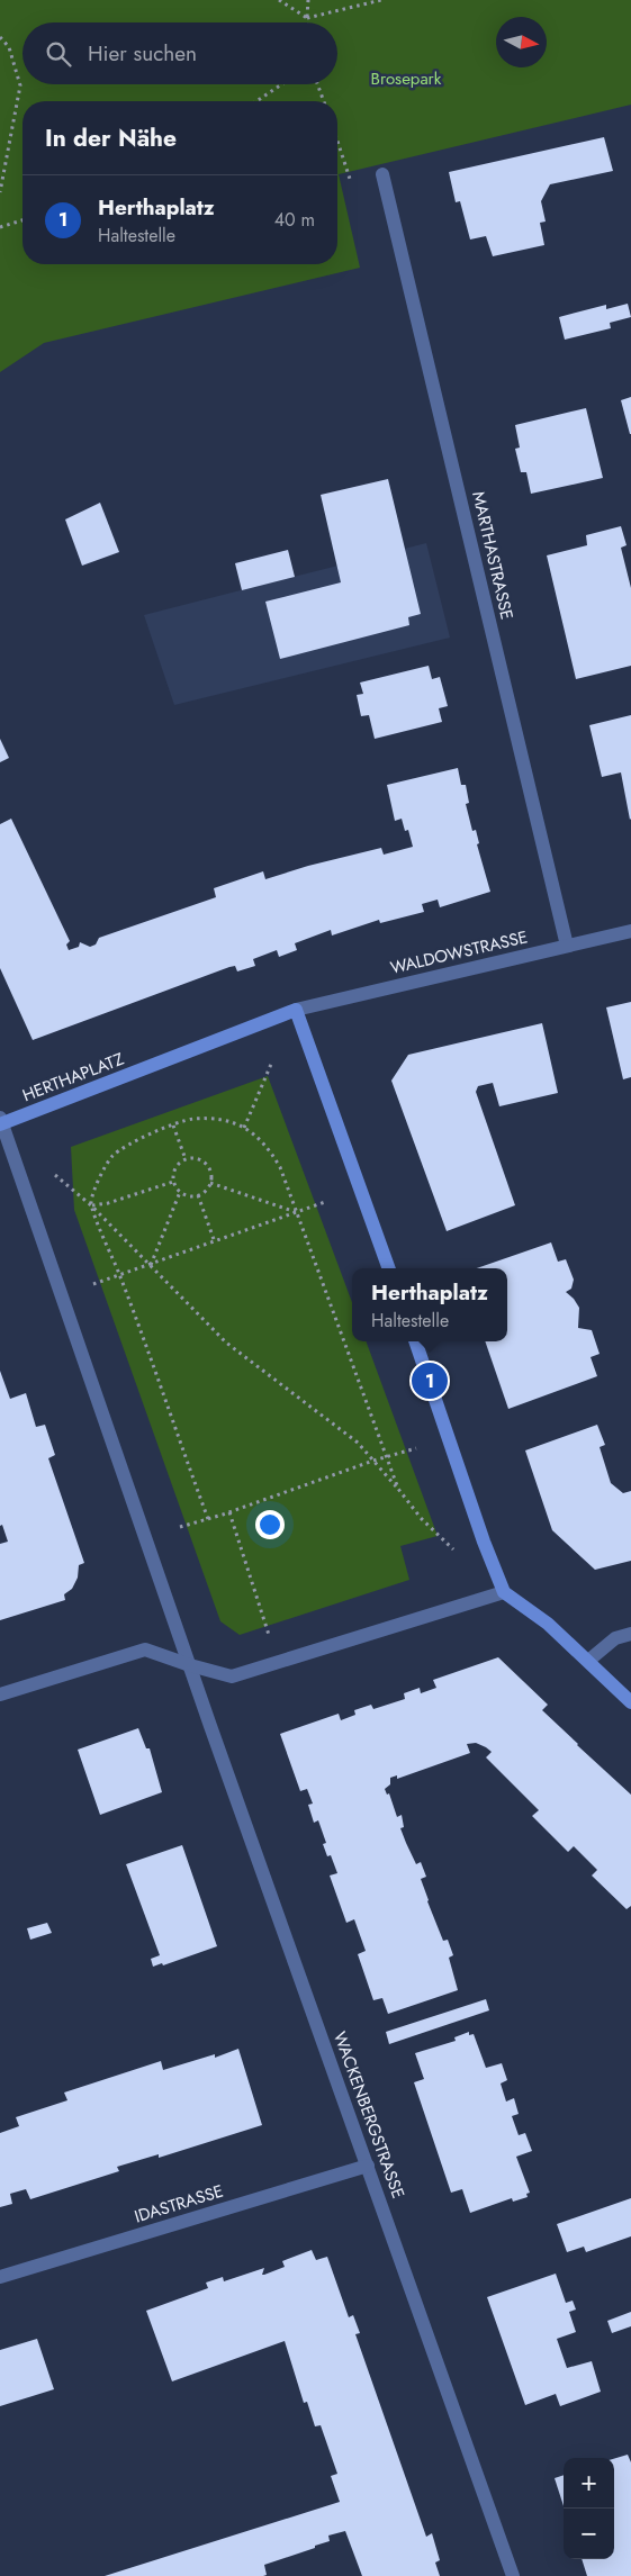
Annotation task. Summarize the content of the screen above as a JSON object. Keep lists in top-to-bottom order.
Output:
{
  "streets": {
    "street": [
      "MARTHASTRASSE",
      "WALDOWSTRASSE",
      "HERTHAPLATZ",
      "WACKENBERGSTRASSE",
      "IDASTRASSE"
    ]
  },
  "crossings": [
    ["MARTHASTRASSE", "WALDOWSTRASSE"],
    ["WALDOWSTRASSE", "HERTHAPLATZ"],
    ["HERTHAPLATZ", "WACKENBERGSTRASSE"],
    ["WACKENBERGSTRASSE", "IDASTRASSE"]
  ],
  "parks": ["Brosepark"],
  "north": "right",
  "page": {
    "search": "Hier suchen",
    "heading": "In der Nähe",
    "list": [
      {
        "mark": "1",
        "name": "Herthaplatz",
        "note": "Haltestelle",
        "value": "40 m"
      }
    ],
    "popup": ["Herthaplatz", "Haltestelle"],
    "pins": "1",
    "map_buttons": ["+", "−"]
  }
}
